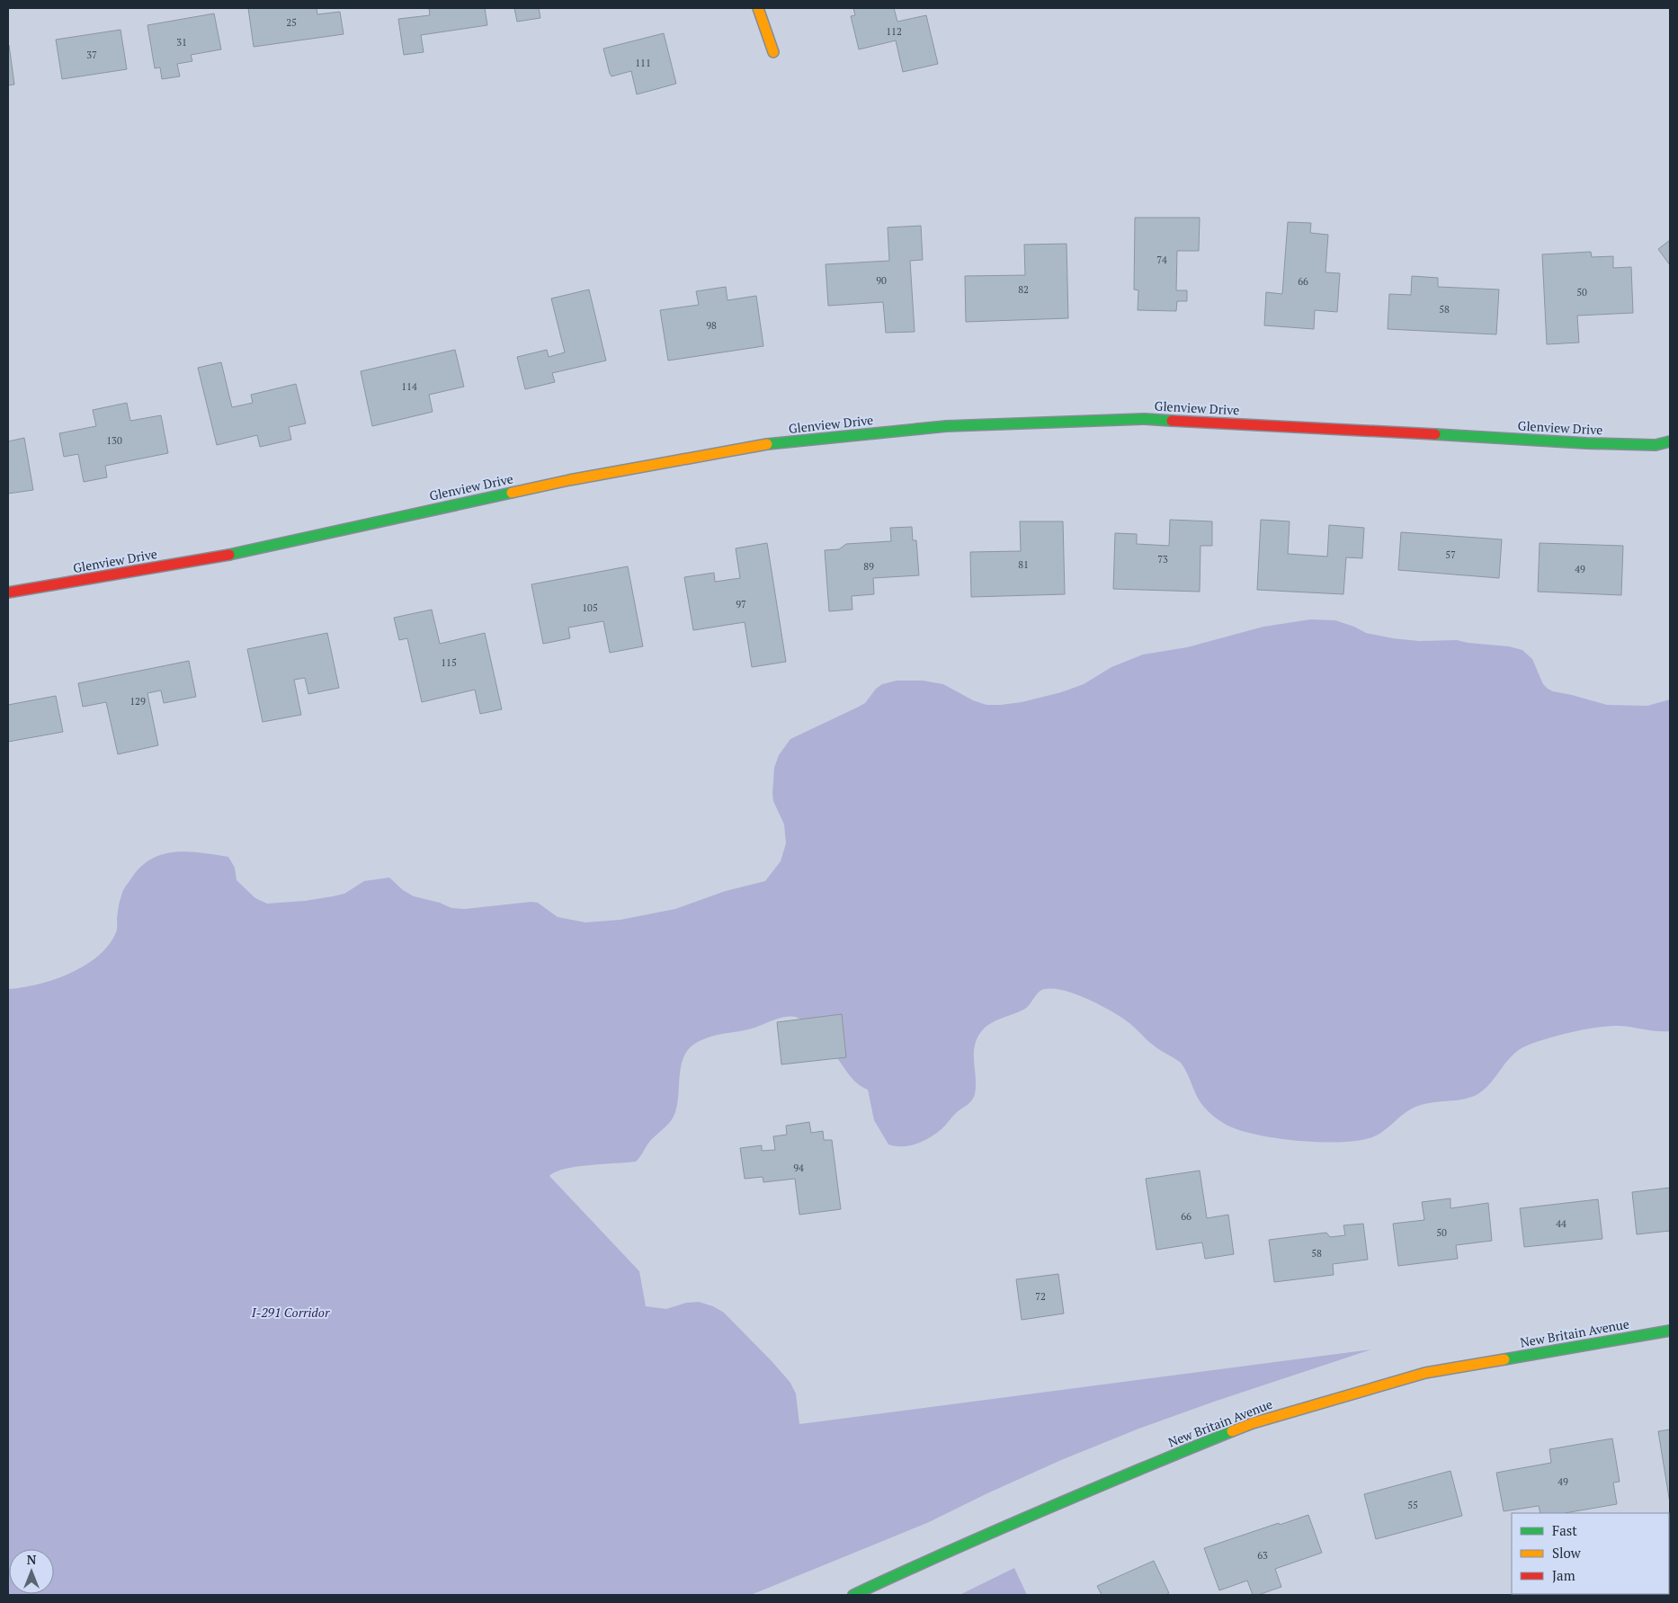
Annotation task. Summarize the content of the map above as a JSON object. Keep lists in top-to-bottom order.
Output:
{
  "streets": {
    "street": ["Glenview Drive", "New Britain Avenue"]
  },
  "parks": ["I-291 Corridor"],
  "house_numbers": [
    "25",
    "112",
    "31",
    "37",
    "111",
    "74",
    "90",
    "66",
    "82",
    "50",
    "58",
    "98",
    "114",
    "130",
    "57",
    "73",
    "81",
    "89",
    "49",
    "97",
    "105",
    "115",
    "129",
    "94",
    "66",
    "44",
    "50",
    "58",
    "72",
    "49",
    "55",
    "63"
  ],
  "legend": ["Fast", "Slow", "Jam"],
  "north": "top"
}
